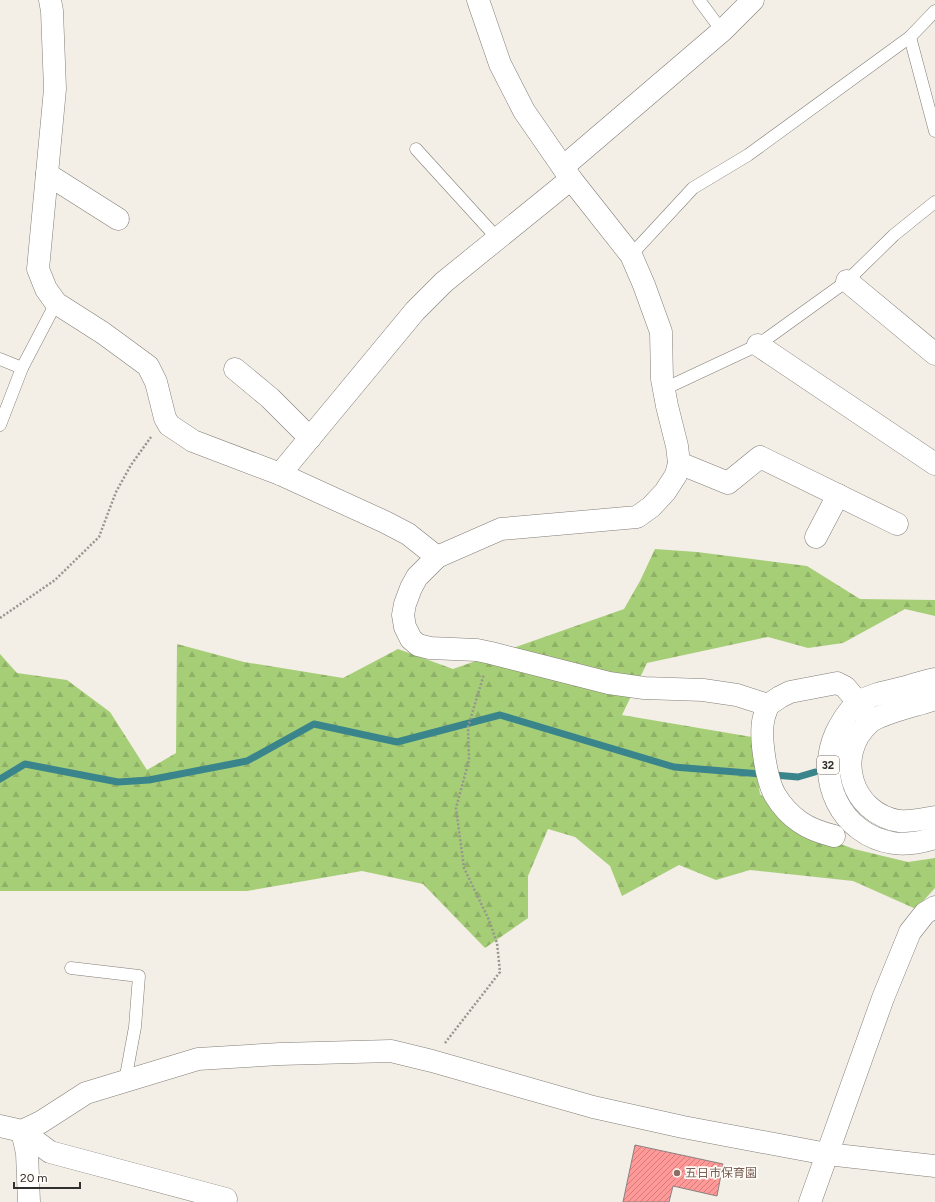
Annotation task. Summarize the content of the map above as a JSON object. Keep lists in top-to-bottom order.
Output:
{
  "streets": {
    "street": ["32"]
  },
  "places": ["五日市保育園"],
  "scale_bar": "20 m"
}
